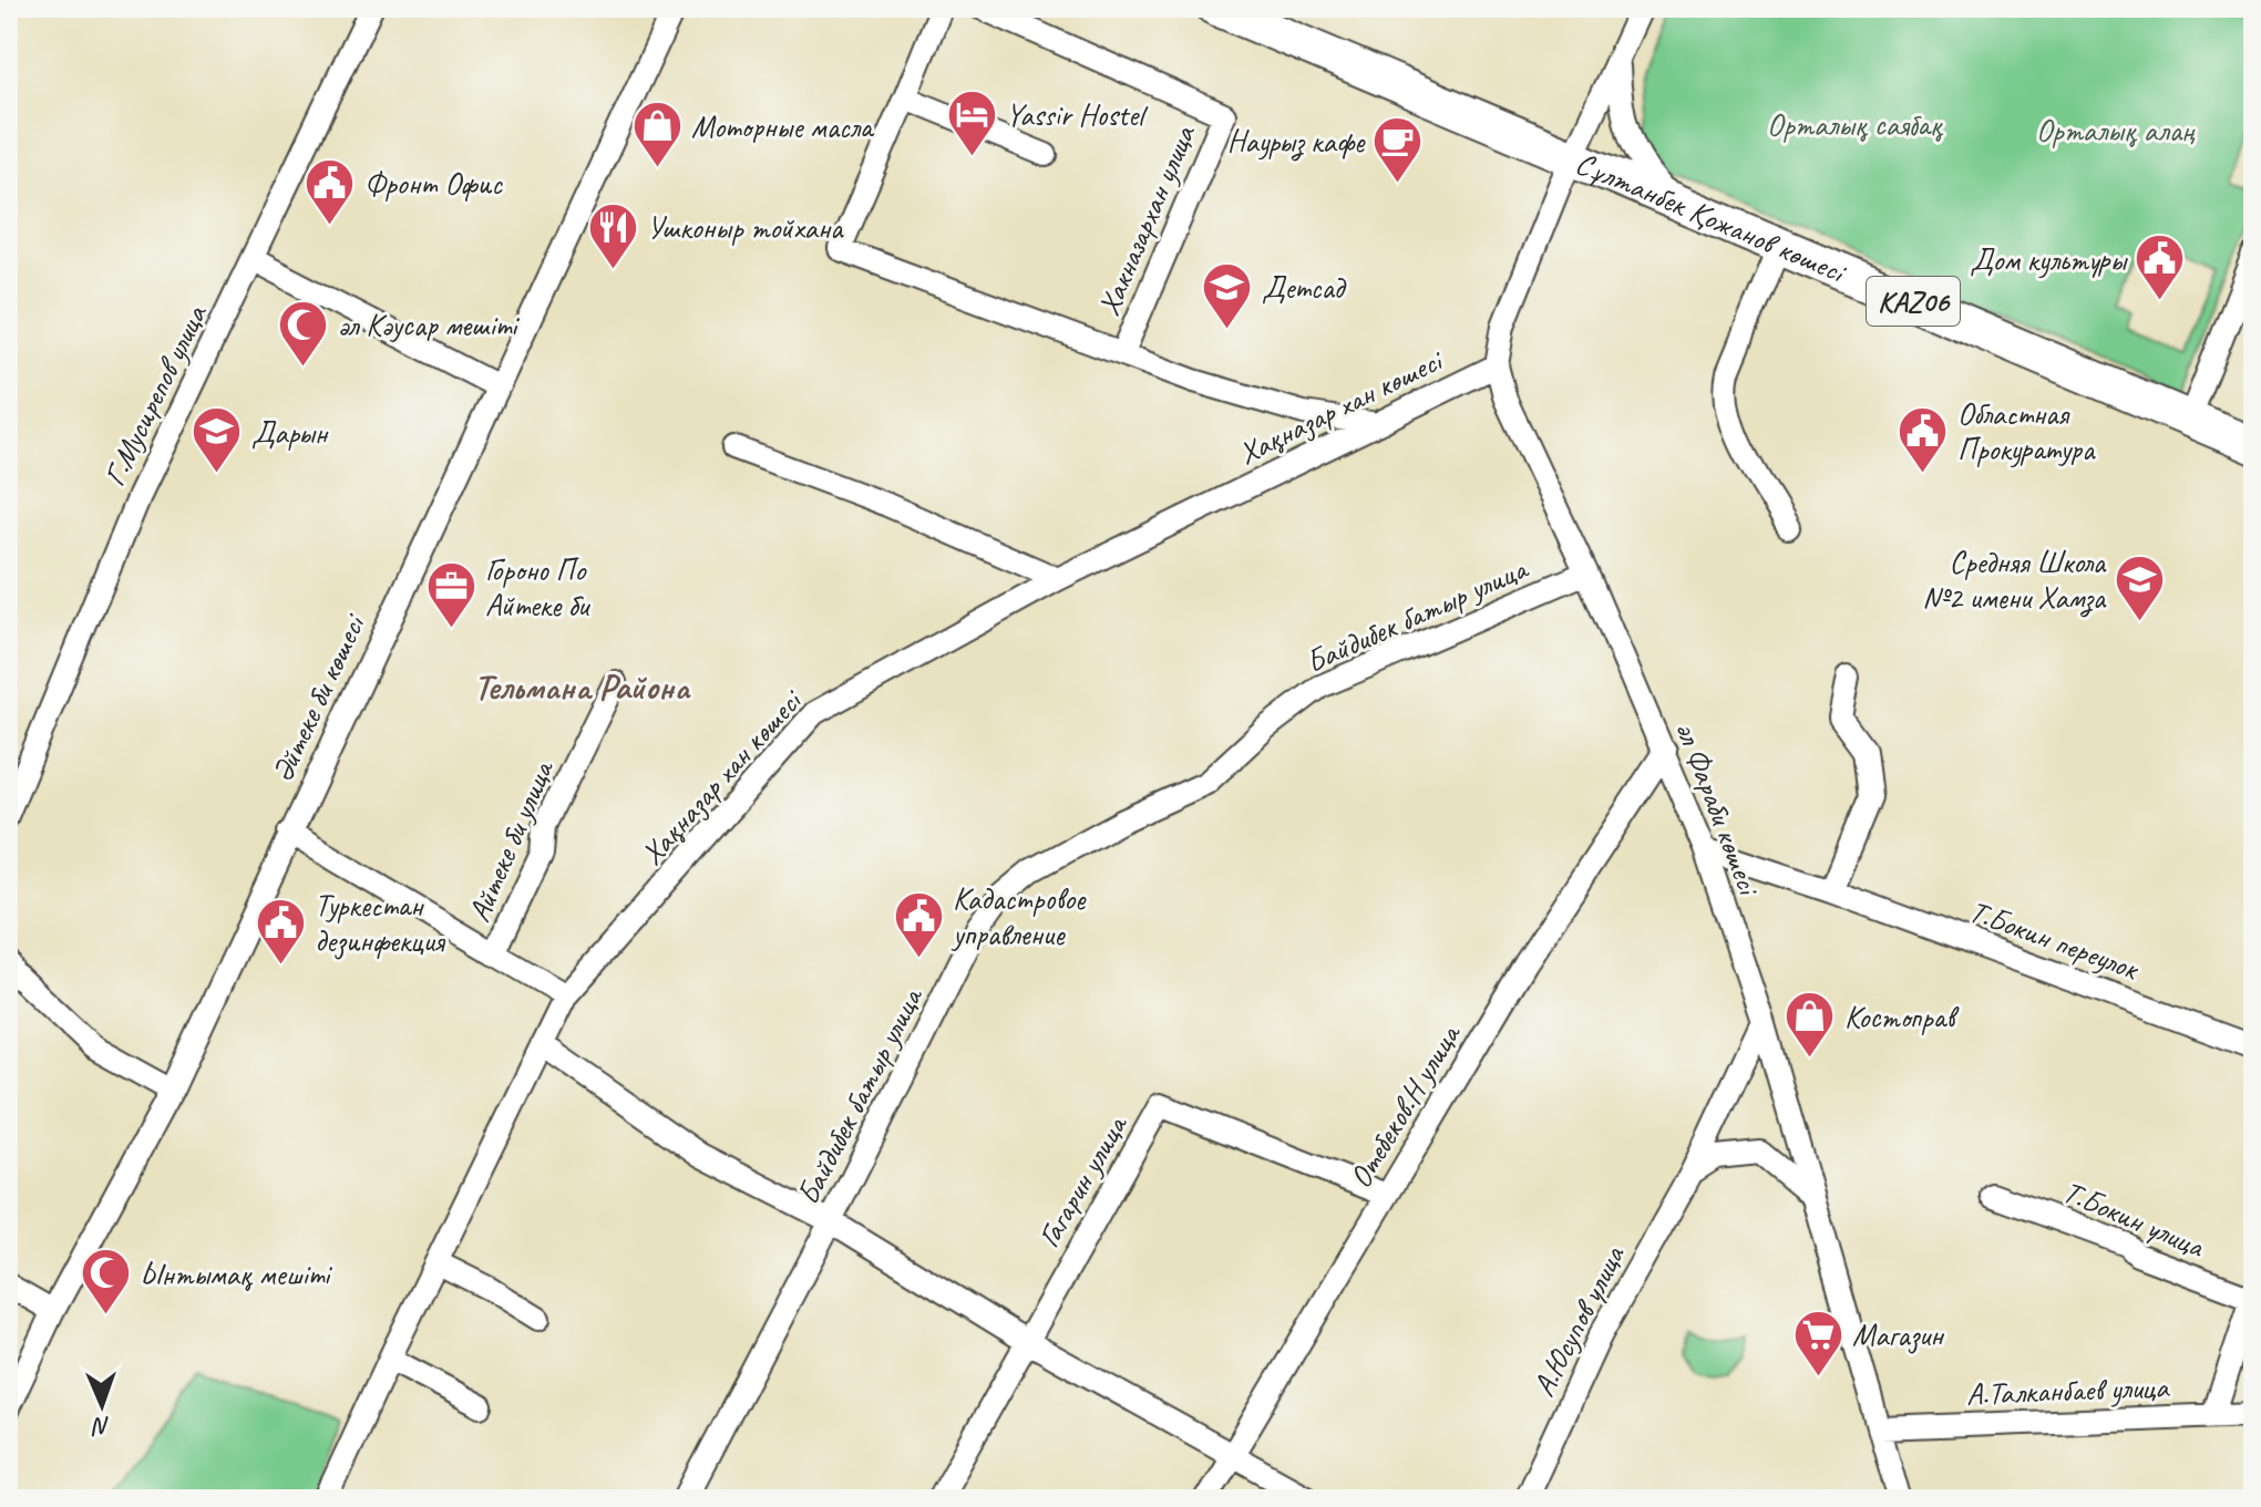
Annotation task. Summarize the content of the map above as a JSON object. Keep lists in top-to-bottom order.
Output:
{
  "streets": {
    "main road": ["Сұлтанбек Қожанов көшесі", "KАZ06"],
    "street": [
      "Хакназархан улица",
      "Г.Мусирепов улица",
      "Хақназар хан көшесі",
      "Байдибек батыр улица",
      "Әйтеке би көшесі",
      "әл Фараби көшесі",
      "Айтеке би улица",
      "Т.Бокин переулок",
      "Отебеков.Н улица",
      "Гагарин улица",
      "Т.Бокин улица",
      "А.Юсупов улица",
      "А.Талканбаев улица"
    ]
  },
  "crossings": [
    ["Сұлтанбек Қожанов көшесі", "әл Фараби көшесі"],
    ["Хакназархан улица", "Хақназар хан көшесі"],
    ["Хақназар хан көшесі", "әл Фараби көшесі"],
    ["Байдибек батыр улица", "әл Фараби көшесі"],
    ["Әйтеке би көшесі", "Айтеке би улица"],
    ["әл Фараби көшесі", "Т.Бокин переулок"],
    ["әл Фараби көшесі", "Отебеков.Н улица"],
    ["әл Фараби көшесі", "А.Юсупов улица"],
    ["әл Фараби көшесі", "А.Талканбаев улица"],
    ["Отебеков.Н улица", "Гагарин улица"],
    ["Т.Бокин улица", "А.Талканбаев улица"]
  ],
  "districts": ["Тельмана Района"],
  "parks": ["Орталық саябақ", "Орталық алаң"],
  "places": {
    "hotel": ["Yassir Hostel"],
    "shop": ["Моторные масла", "Костоправ"],
    "cafe": ["Наурыз кафе"],
    "public building": [
      "Фронт Офис",
      "Дом культуры",
      "Областная Прокуратура",
      "Кадастровое управление",
      "Туркестан дезинфекция"
    ],
    "restaurant": ["Ушконыр тойхана"],
    "school or university": ["Детсад", "Дарын", "Средняя Школа №2 имени Хамза"],
    "mosque": ["әл Кәусар мешіті", "Ынтымақ мешіті"],
    "office": ["Гороно По Айтеке би"],
    "supermarket": ["Магазин"]
  },
  "north": "bottom"
}
